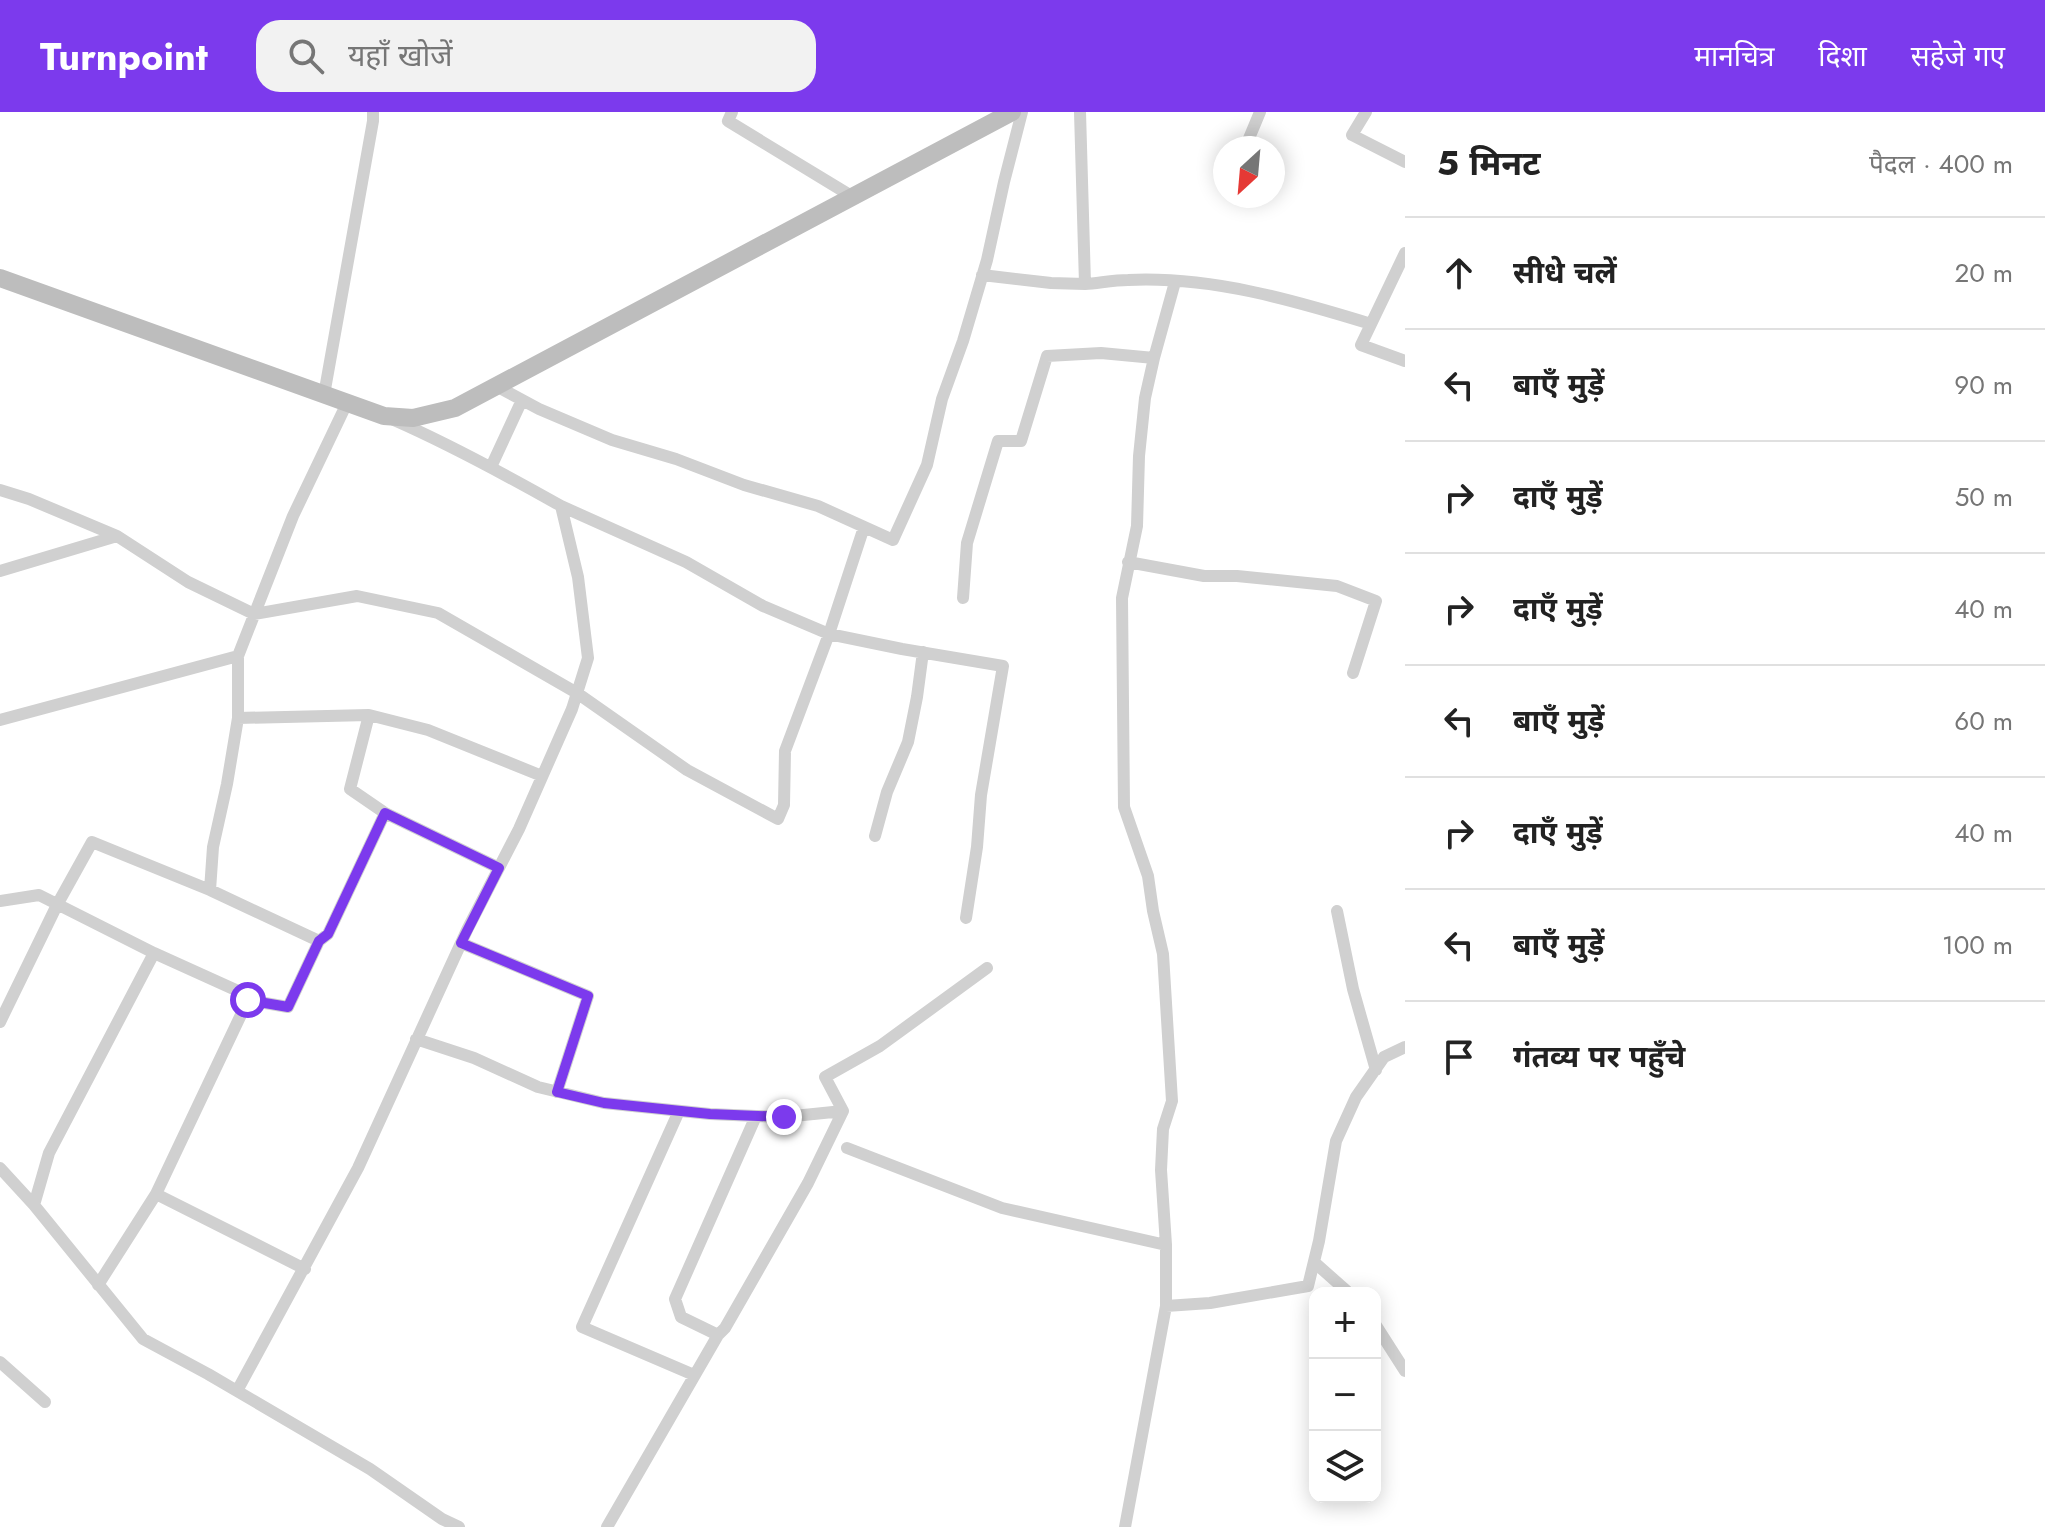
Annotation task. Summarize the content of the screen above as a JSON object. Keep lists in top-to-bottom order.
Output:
{
  "north": "bottom left",
  "page": {
    "header": "Turnpoint",
    "search": "यहाँ खोजें",
    "nav": ["मानचित्र", "दिशा", "सहेजे गए"],
    "heading": ["5 मिनट", "पैदल · 400 m"],
    "list": [
      ["सीधे चलें", "20 m"],
      ["बाएँ मुड़ें", "90 m"],
      ["दाएँ मुड़ें", "50 m"],
      ["दाएँ मुड़ें", "40 m"],
      ["बाएँ मुड़ें", "60 m"],
      ["दाएँ मुड़ें", "40 m"],
      ["बाएँ मुड़ें", "100 m"],
      "गंतव्य पर पहुँचे"
    ],
    "map_buttons": ["+", "−"]
  }
}
